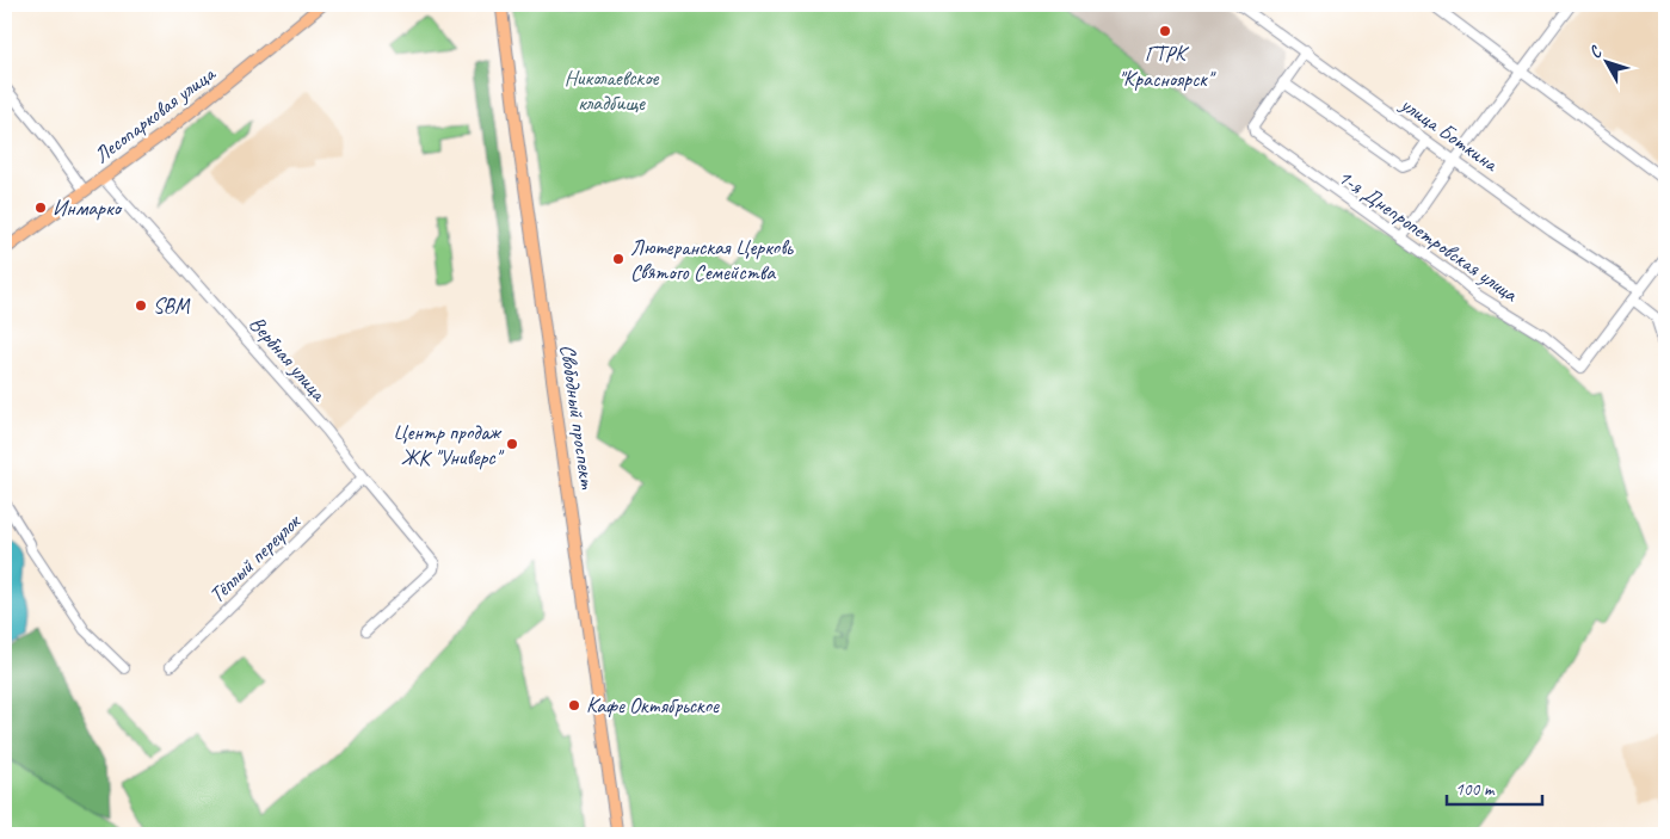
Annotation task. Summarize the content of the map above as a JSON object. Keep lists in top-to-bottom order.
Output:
{
  "streets": {
    "main road": ["Лесопарковая улица", "Свободный проспект"],
    "street": [
      "улица Боткина",
      "1-я Днепропетровская улица",
      "Вербная улица",
      "Тёплый переулок"
    ]
  },
  "crossings": [
    ["Лесопарковая улица", "Вербная улица"],
    ["улица Боткина", "1-я Днепропетровская улица"],
    ["Вербная улица", "Тёплый переулок"]
  ],
  "parks": ["Николаевское кладбище"],
  "places": [
    "ГТРК \"Красноярск\"",
    "Инмарко",
    "Лютеранская Церковь Святого Семейства",
    "SBM",
    "Центр продаж ЖК \"Универс\"",
    "Кафе Октябрьское"
  ],
  "scale_bar": "100 m",
  "north": "top left"
}
